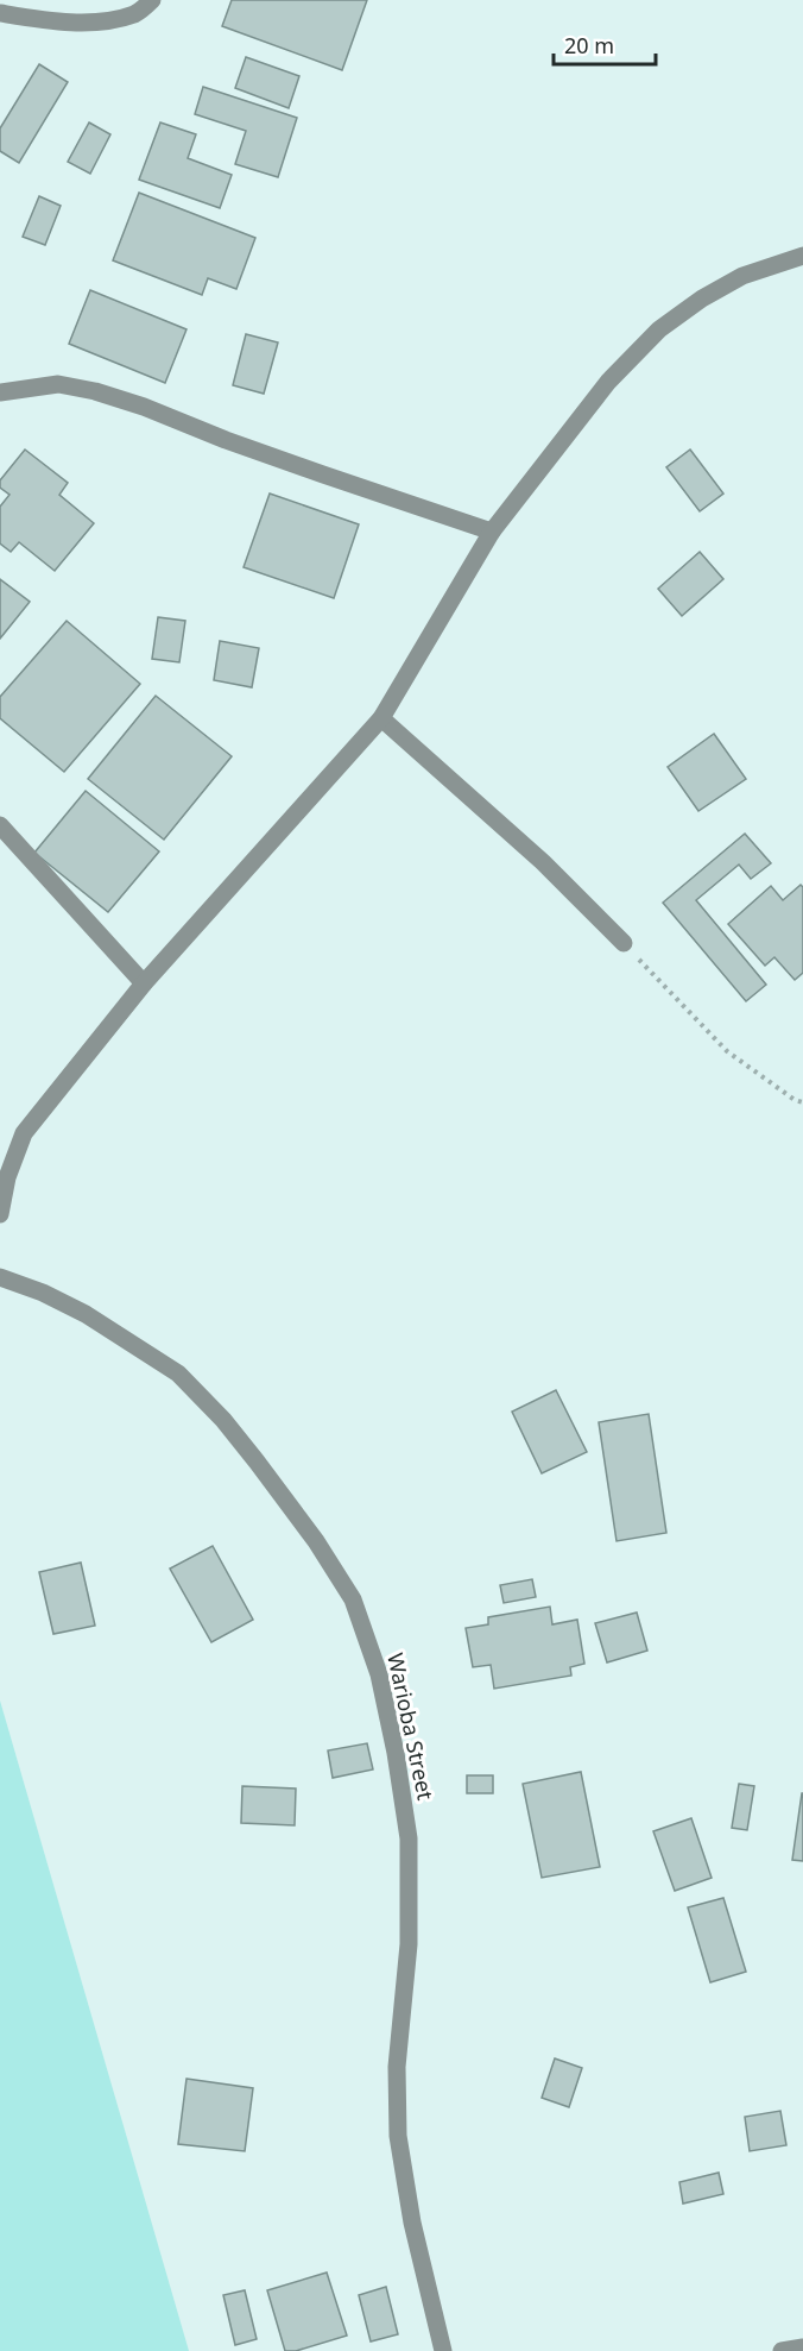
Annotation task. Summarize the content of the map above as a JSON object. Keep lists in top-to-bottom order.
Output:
{
  "streets": {
    "street": ["Warioba Street"]
  },
  "scale_bar": "20 m"
}
